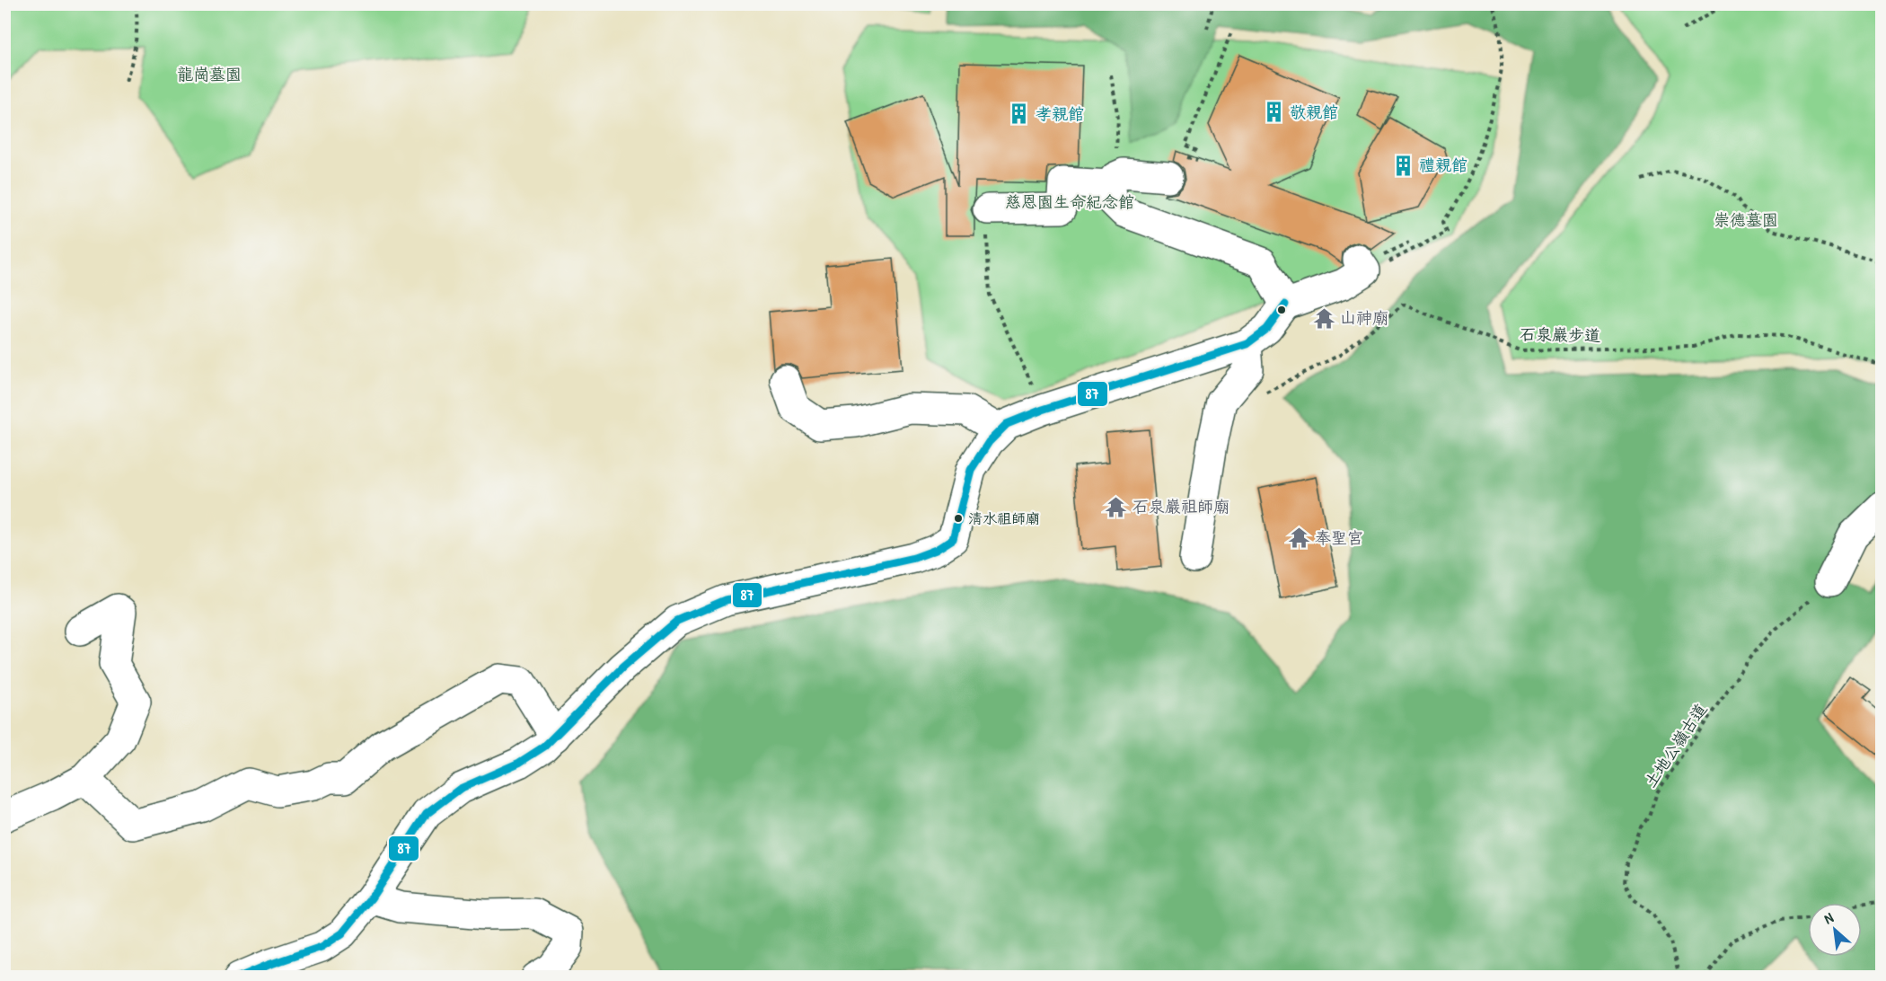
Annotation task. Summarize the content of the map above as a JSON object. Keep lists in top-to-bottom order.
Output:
{
  "streets": {
    "path": ["石泉巖步道", "土地公嶺古道"]
  },
  "parks": ["龍崗墓園", "慈恩園生命紀念館", "崇德墓園"],
  "places": {
    "building": ["敬親館", "孝親館", "禮親館"],
    "temple": ["山神廟", "石泉巖祖師廟", "奉聖宮"],
    "other": ["清水祖師廟"]
  },
  "lines": ["transit line 87"],
  "north": "top left"
}
